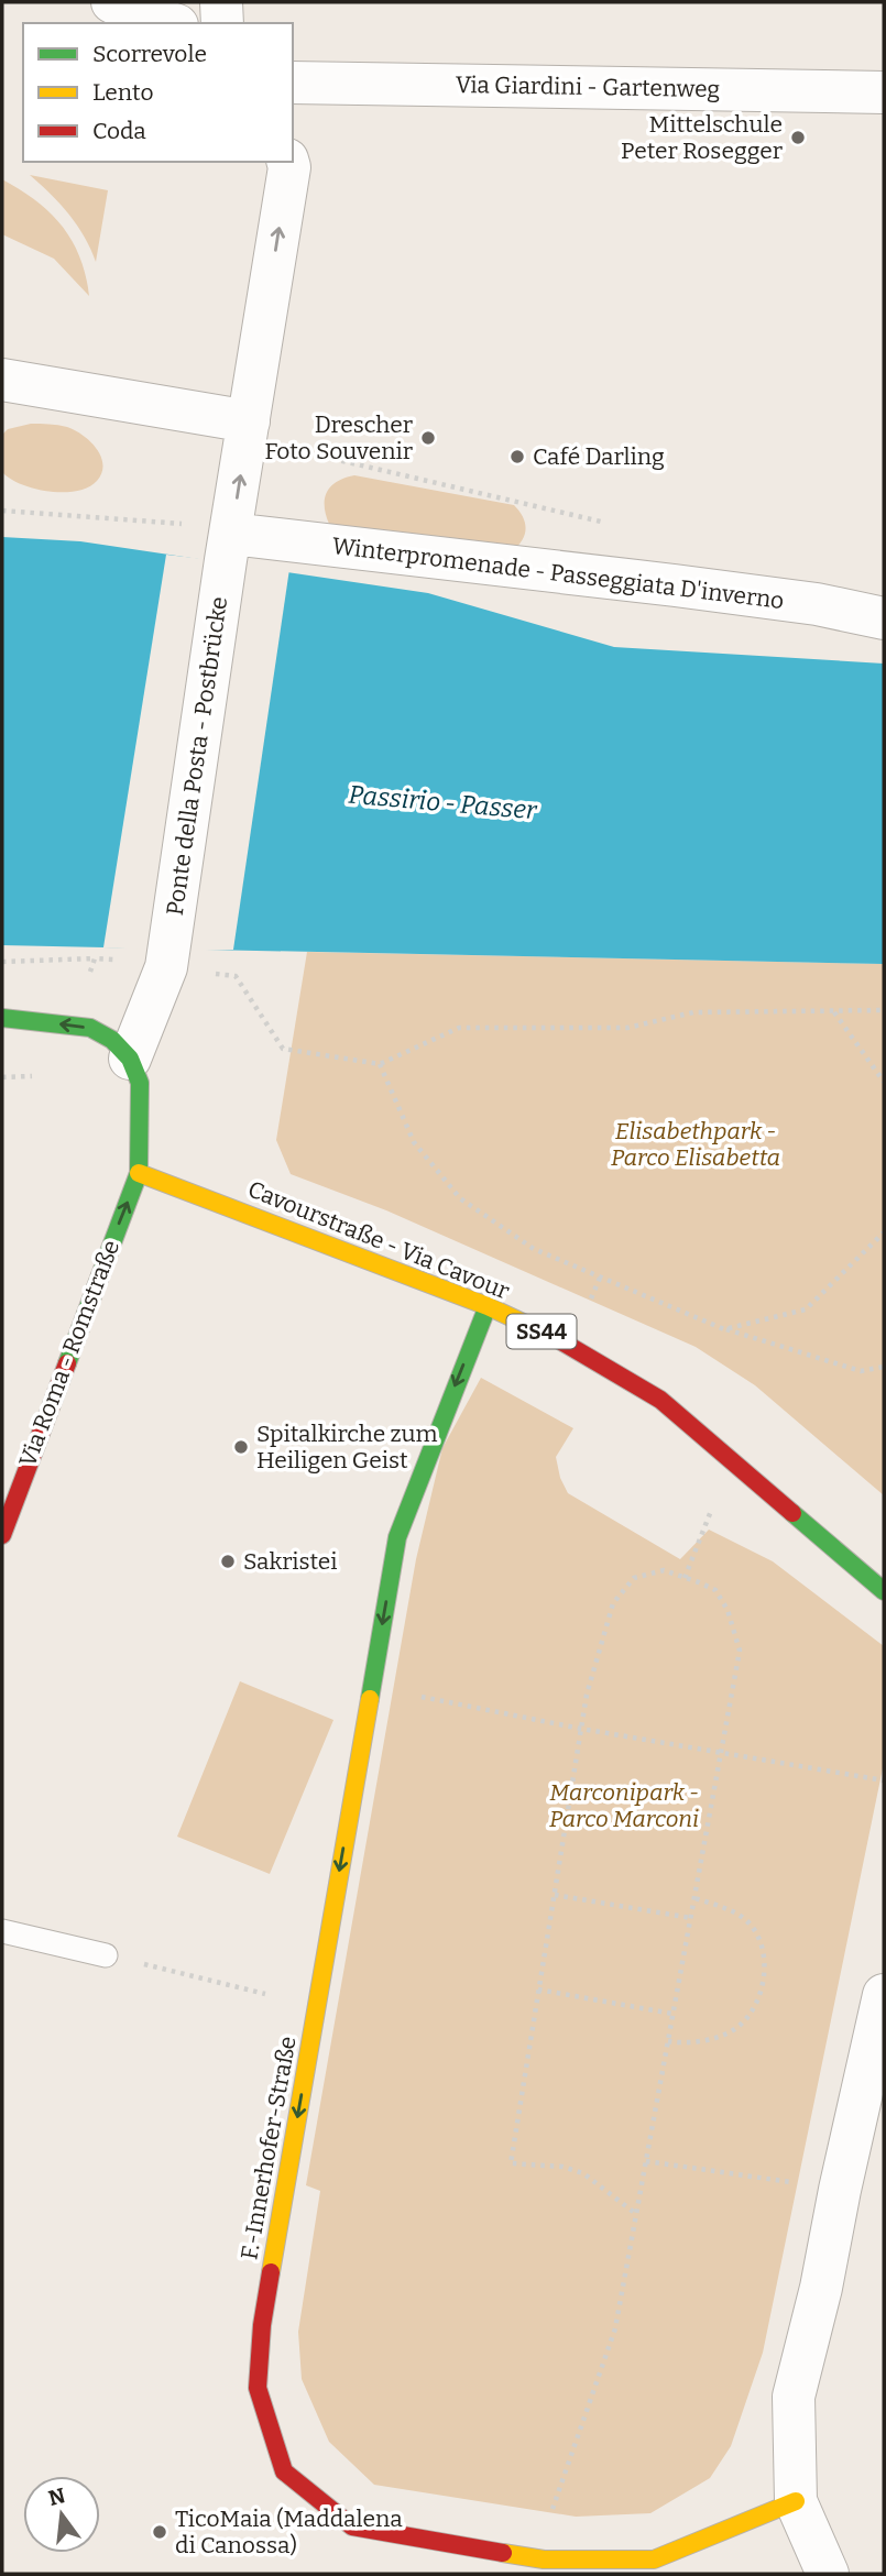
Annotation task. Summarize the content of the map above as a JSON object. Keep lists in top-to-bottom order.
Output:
{
  "streets": {
    "street": [
      "Via Giardini - Gartenweg",
      "Winterpromenade - Passeggiata D'inverno",
      "Ponte della Posta - Postbrücke",
      "Cavourstraße - Via Cavour",
      "SS44",
      "Via Roma - Romstraße",
      "F.-Innerhofer-Straße"
    ]
  },
  "crossings": [
    ["Winterpromenade - Passeggiata D'inverno", "Ponte della Posta - Postbrücke"],
    ["Ponte della Posta - Postbrücke", "Via Roma - Romstraße"],
    ["Cavourstraße - Via Cavour", "Via Roma - Romstraße"],
    ["Cavourstraße - Via Cavour", "F.-Innerhofer-Straße"]
  ],
  "one_way": ["Ponte della Posta - Postbrücke", "Via Roma - Romstraße", "F.-Innerhofer-Straße"],
  "water": ["Passirio - Passer"],
  "parks": ["Elisabethpark - Parco Elisabetta", "Marconipark - Parco Marconi"],
  "places": [
    "Mittelschule Peter Rosegger",
    "Drescher Foto Souvenir",
    "Café Darling",
    "Spitalkirche zum Heiligen Geist",
    "Sakristei",
    "TicoMaia (Maddalena di Canossa)"
  ],
  "legend": ["Scorrevole", "Lento", "Coda"],
  "north": "top"
}
